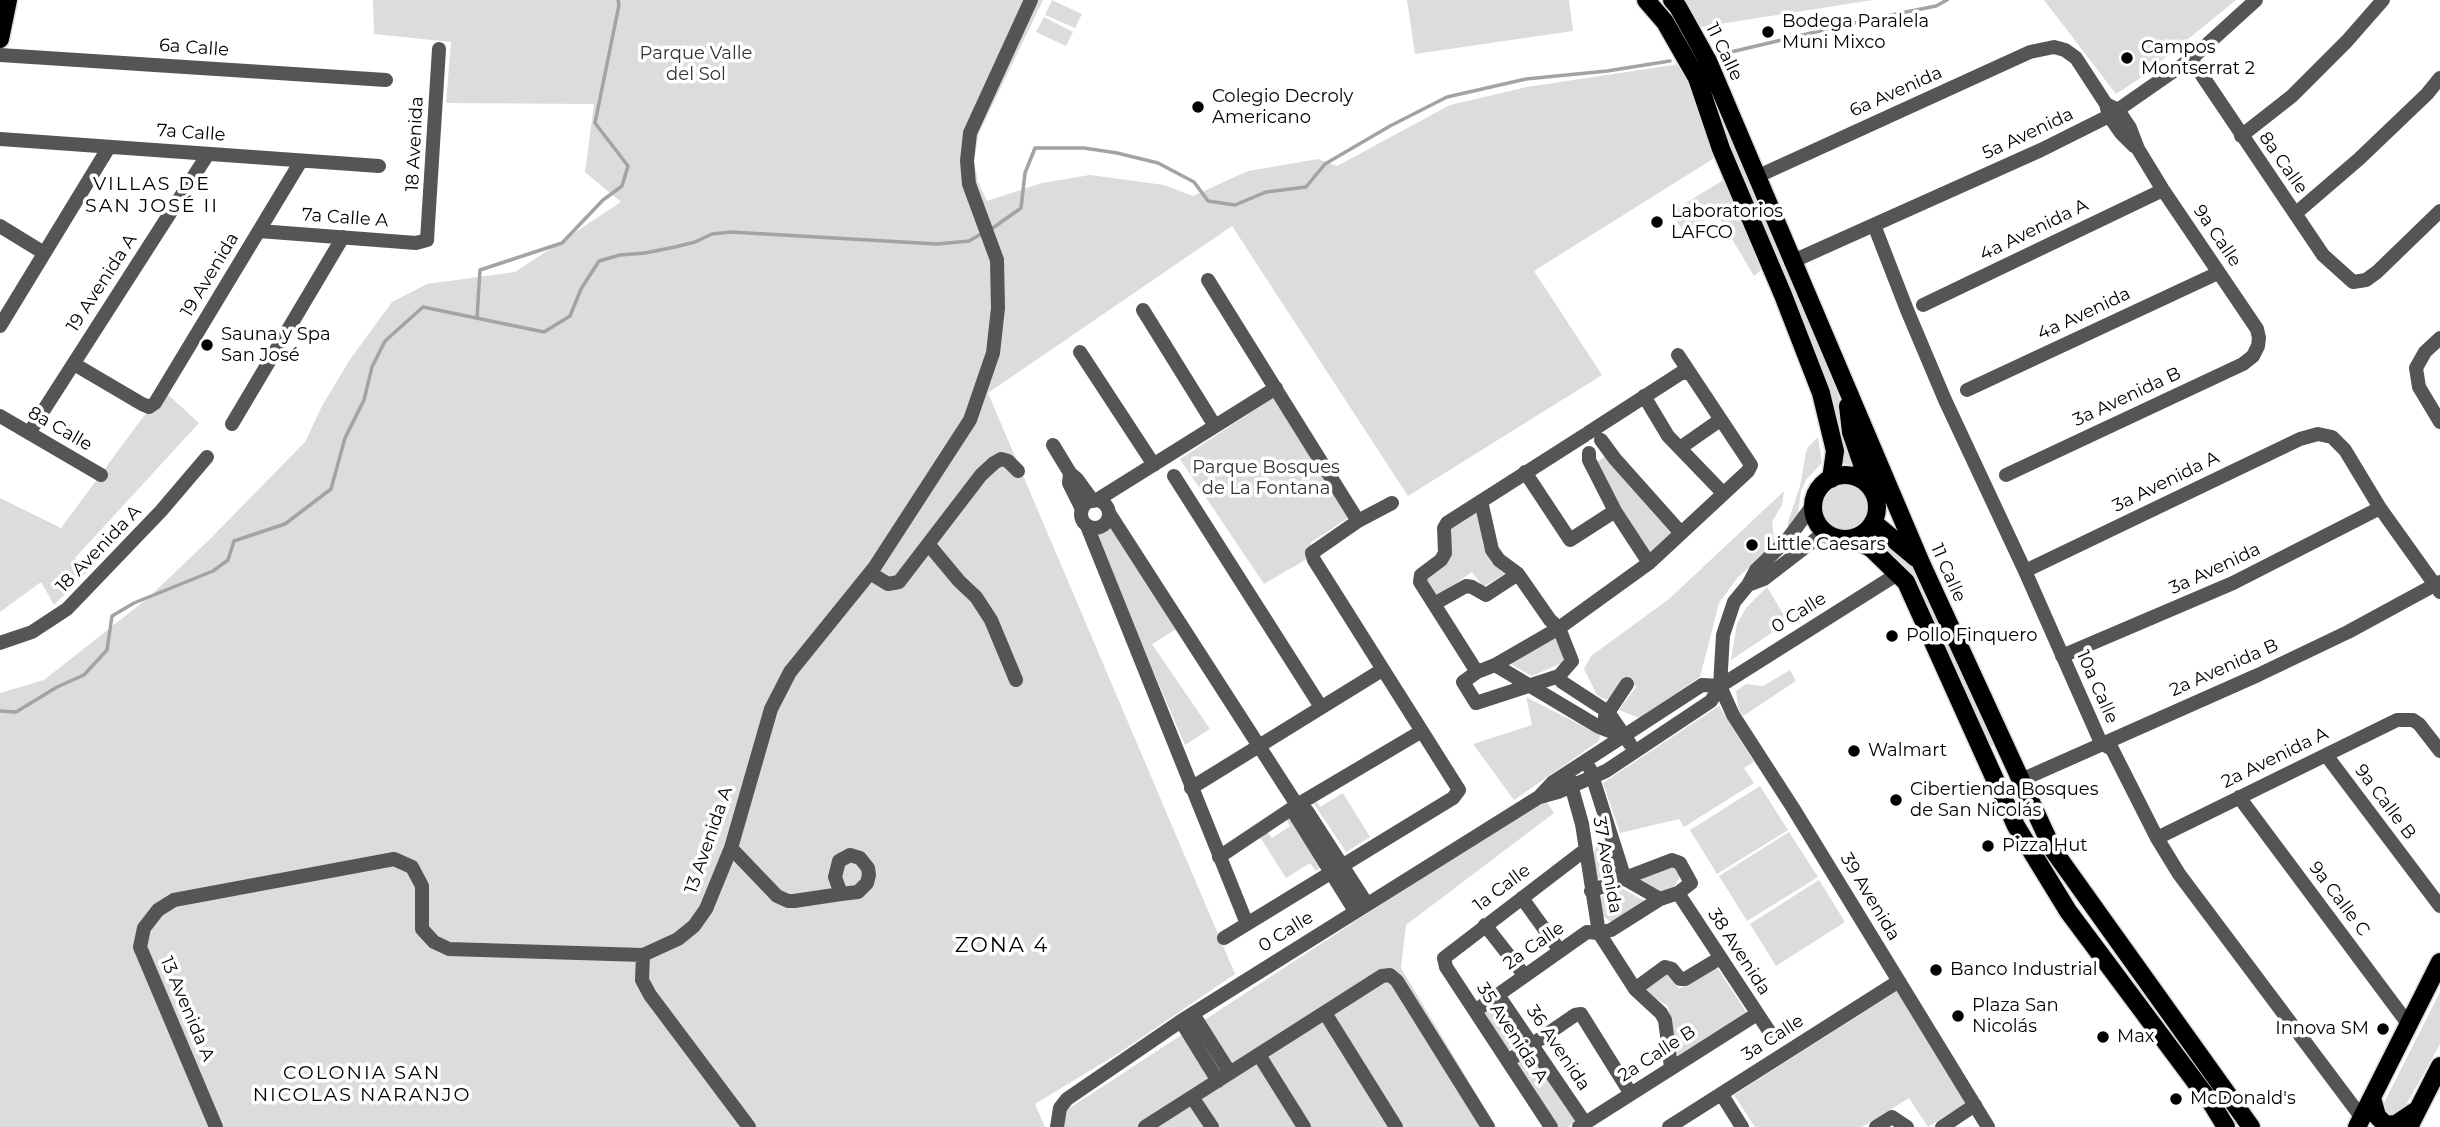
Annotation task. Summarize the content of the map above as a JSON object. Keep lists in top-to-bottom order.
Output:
{
  "streets": {
    "main road": ["11 Calle"],
    "street": [
      "6a Calle",
      "6a Avenida",
      "7a Calle",
      "5a Avenida",
      "18 Avenida",
      "8a Calle",
      "7a Calle A",
      "4a Avenida A",
      "9a Calle",
      "19 Avenida",
      "19 Avenida A",
      "4a Avenida",
      "3a Avenida B",
      "3a Avenida A",
      "18 Avenida A",
      "3a Avenida",
      "0 Calle",
      "2a Avenida B",
      "10a Calle",
      "2a Avenida A",
      "9a Calle B",
      "13 Avenida A",
      "37 Avenida",
      "1a Calle",
      "39 Avenida",
      "9a Calle C",
      "2a Calle",
      "38 Avenida",
      "35 Avenida A",
      "3a Calle",
      "36 Avenida",
      "2a Calle B"
    ]
  },
  "crossings": [
    ["11 Calle", "6a Avenida"],
    ["11 Calle", "5a Avenida"],
    ["11 Calle", "2a Avenida B"],
    ["6a Avenida", "9a Calle"],
    ["7a Calle", "19 Avenida"],
    ["7a Calle", "19 Avenida A"],
    ["5a Avenida", "8a Calle"],
    ["5a Avenida", "9a Calle"],
    ["5a Avenida", "10a Calle"],
    ["18 Avenida", "7a Calle A"],
    ["8a Calle", "19 Avenida A"],
    ["7a Calle A", "19 Avenida"],
    ["4a Avenida A", "9a Calle"],
    ["9a Calle", "4a Avenida"],
    ["9a Calle", "3a Avenida B"],
    ["19 Avenida", "19 Avenida A"],
    ["3a Avenida A", "3a Avenida"],
    ["3a Avenida A", "10a Calle"],
    ["3a Avenida", "10a Calle"],
    ["0 Calle", "37 Avenida"],
    ["0 Calle", "39 Avenida"],
    ["2a Avenida B", "10a Calle"],
    ["10a Calle", "2a Avenida A"],
    ["2a Avenida A", "9a Calle B"],
    ["2a Avenida A", "9a Calle C"],
    ["37 Avenida", "1a Calle"],
    ["37 Avenida", "2a Calle"],
    ["37 Avenida", "2a Calle B"],
    ["1a Calle", "35 Avenida A"],
    ["39 Avenida", "3a Calle"],
    ["2a Calle", "38 Avenida"],
    ["2a Calle", "35 Avenida A"],
    ["2a Calle", "36 Avenida"],
    ["38 Avenida", "2a Calle B"],
    ["36 Avenida", "2a Calle B"]
  ],
  "districts": ["VILLAS DE SAN JOSÉ II", "ZONA 4", "COLONIA SAN NICOLAS NARANJO"],
  "parks": ["Parque Valle del Sol", "Parque Bosques de La Fontana"],
  "places": [
    "Bodega Paralela Muni Mixco",
    "Campos Montserrat 2",
    "Colegio Decroly Americano",
    "Laboratorios LAFCO",
    "Sauna y Spa San José",
    "Little Caesars",
    "Pollo Finquero",
    "Walmart",
    "Cibertienda Bosques de San Nicolás",
    "Pizza Hut",
    "Banco Industrial",
    "Plaza San Nicolás",
    "Innova SM",
    "Max",
    "McDonald's"
  ]
}
